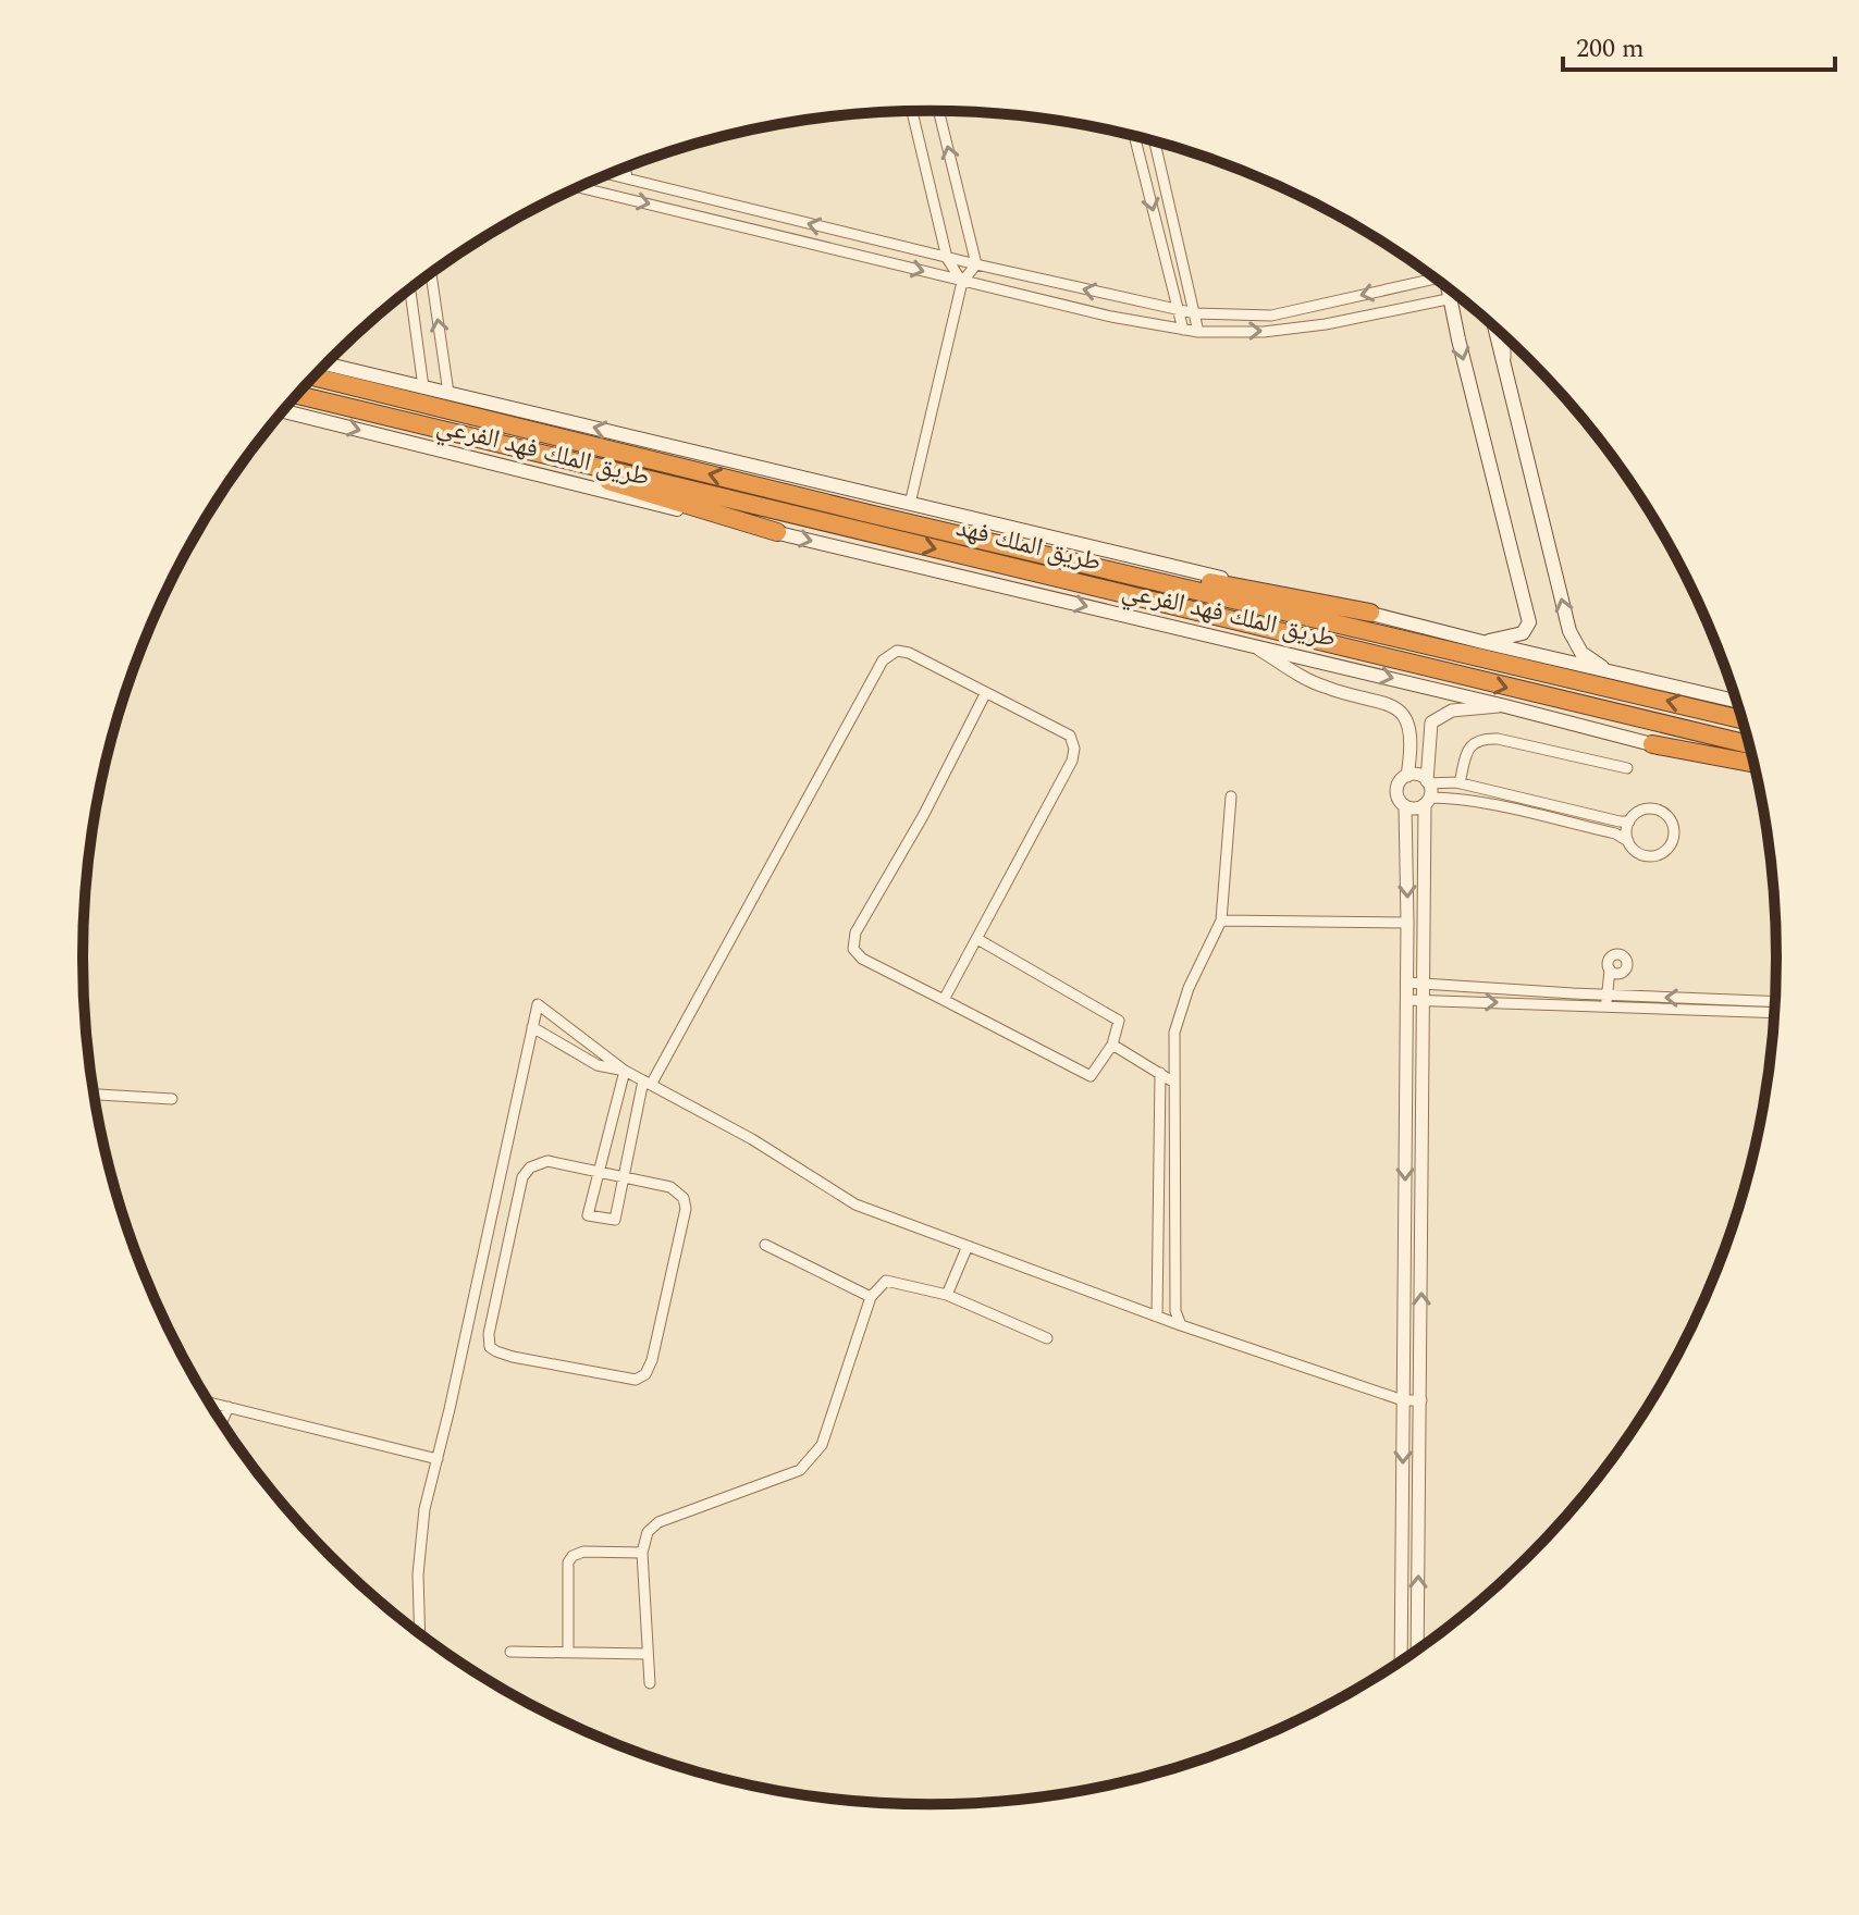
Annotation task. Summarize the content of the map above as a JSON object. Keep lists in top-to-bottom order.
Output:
{
  "streets": {
    "highway": ["طريق الملك فهد"],
    "main road": ["طريق الملك فهد الفرعي"]
  },
  "scale_bar": "200 m"
}
